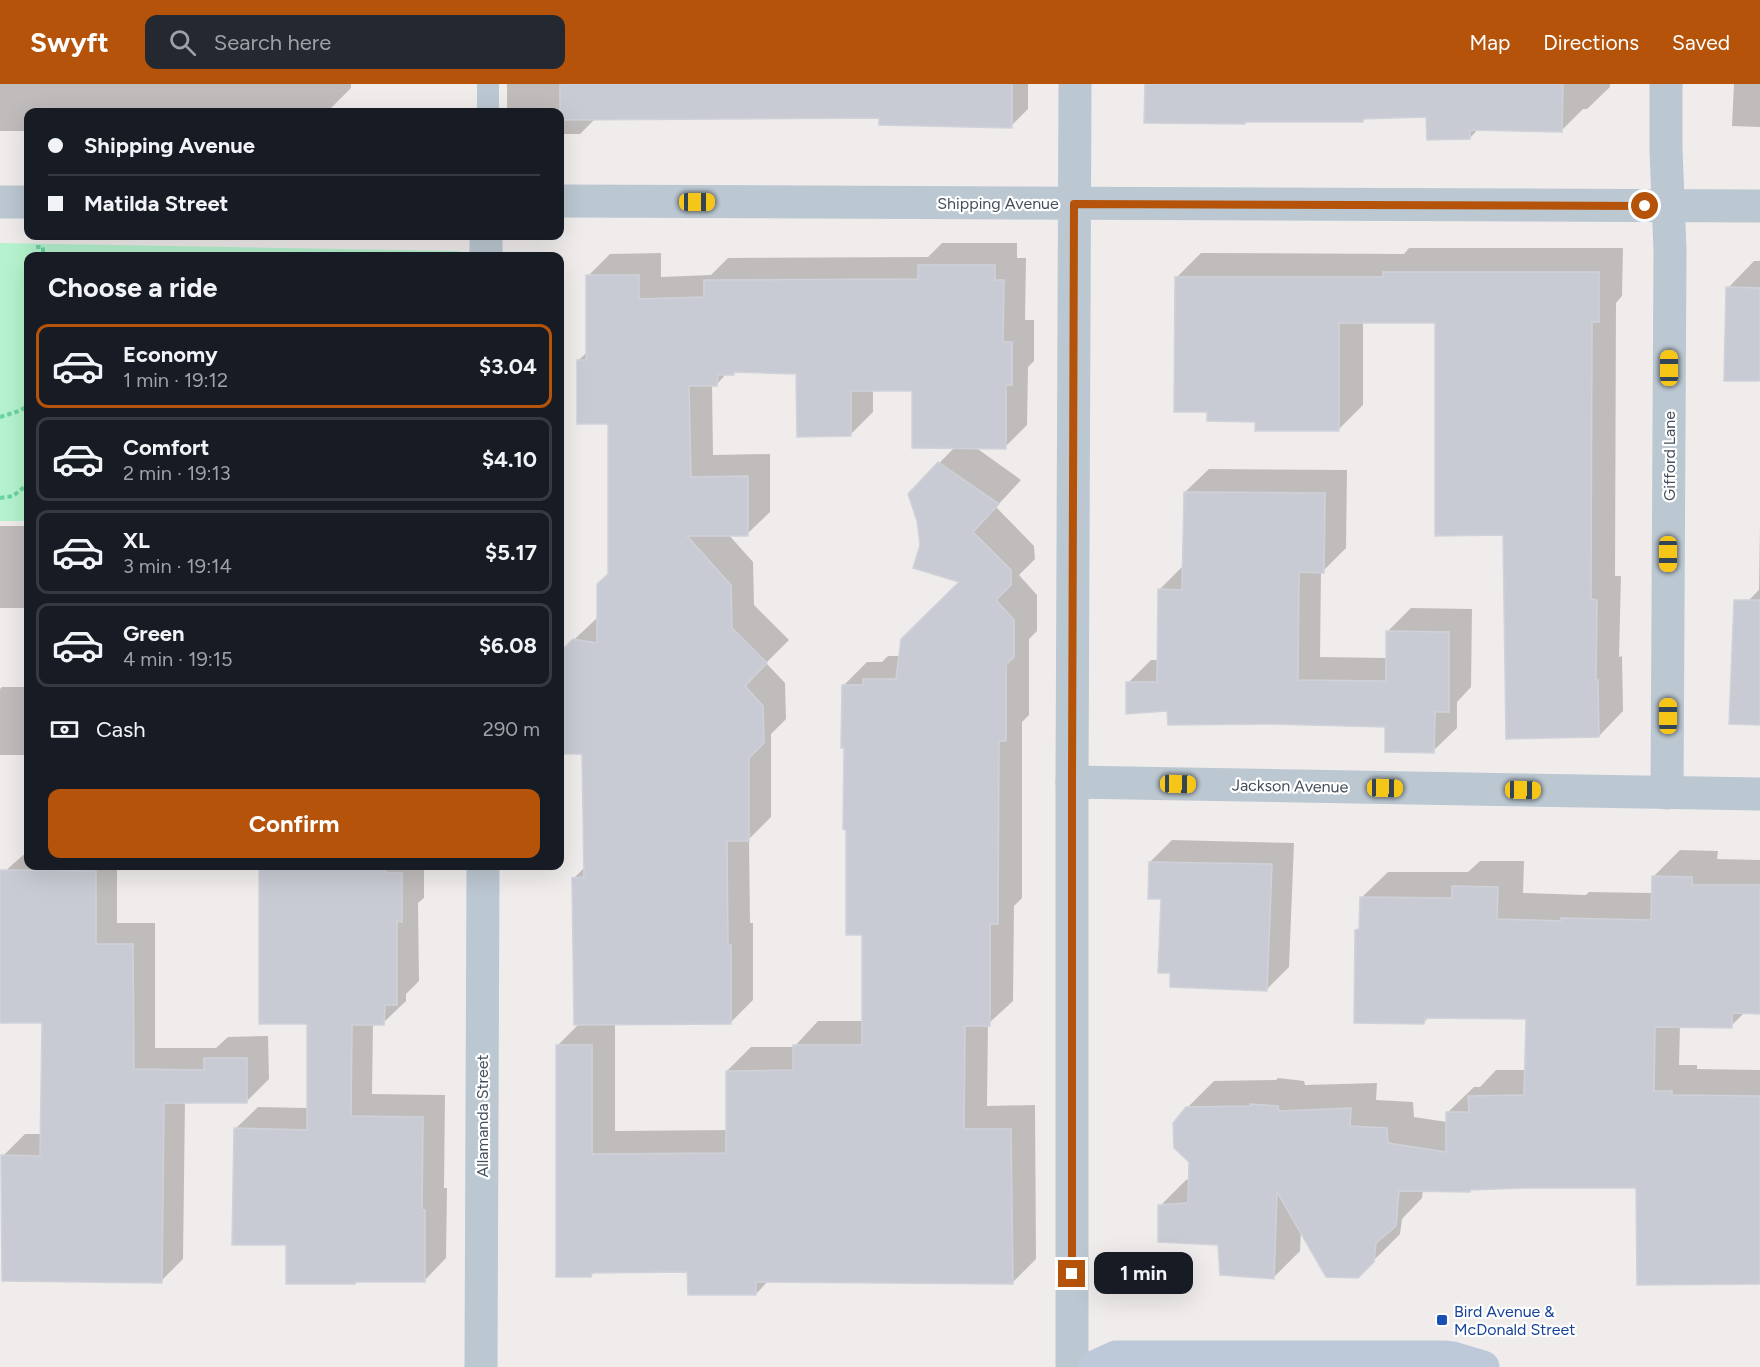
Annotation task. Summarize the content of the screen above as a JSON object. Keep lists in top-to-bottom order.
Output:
{
  "streets": {
    "street": [
      "Shipping Avenue",
      "Gifford Lane",
      "Jackson Avenue",
      "Allamanda Street"
    ]
  },
  "crossings": [
    ["Shipping Avenue", "Gifford Lane"],
    ["Gifford Lane", "Jackson Avenue"]
  ],
  "places": {
    "transit": ["Bird Avenue & McDonald Street"]
  },
  "page": {
    "header": "Swyft",
    "search": "Search here",
    "nav": ["Map", "Directions", "Saved"],
    "banner": ["Shipping Avenue", "Matilda Street"],
    "heading": "Choose a ride",
    "list": [
      {
        "name": "Economy",
        "note": "1 min · 19:12",
        "value": "$3.04"
      },
      {
        "name": "Comfort",
        "note": "2 min · 19:13",
        "value": "$4.10"
      },
      {
        "name": "XL",
        "note": "3 min · 19:14",
        "value": "$5.17"
      },
      {
        "name": "Green",
        "note": "4 min · 19:15",
        "value": "$6.08"
      }
    ],
    "pay": ["Cash", "290 m"],
    "buttons": "Confirm",
    "bubble": "1 min"
  }
}
